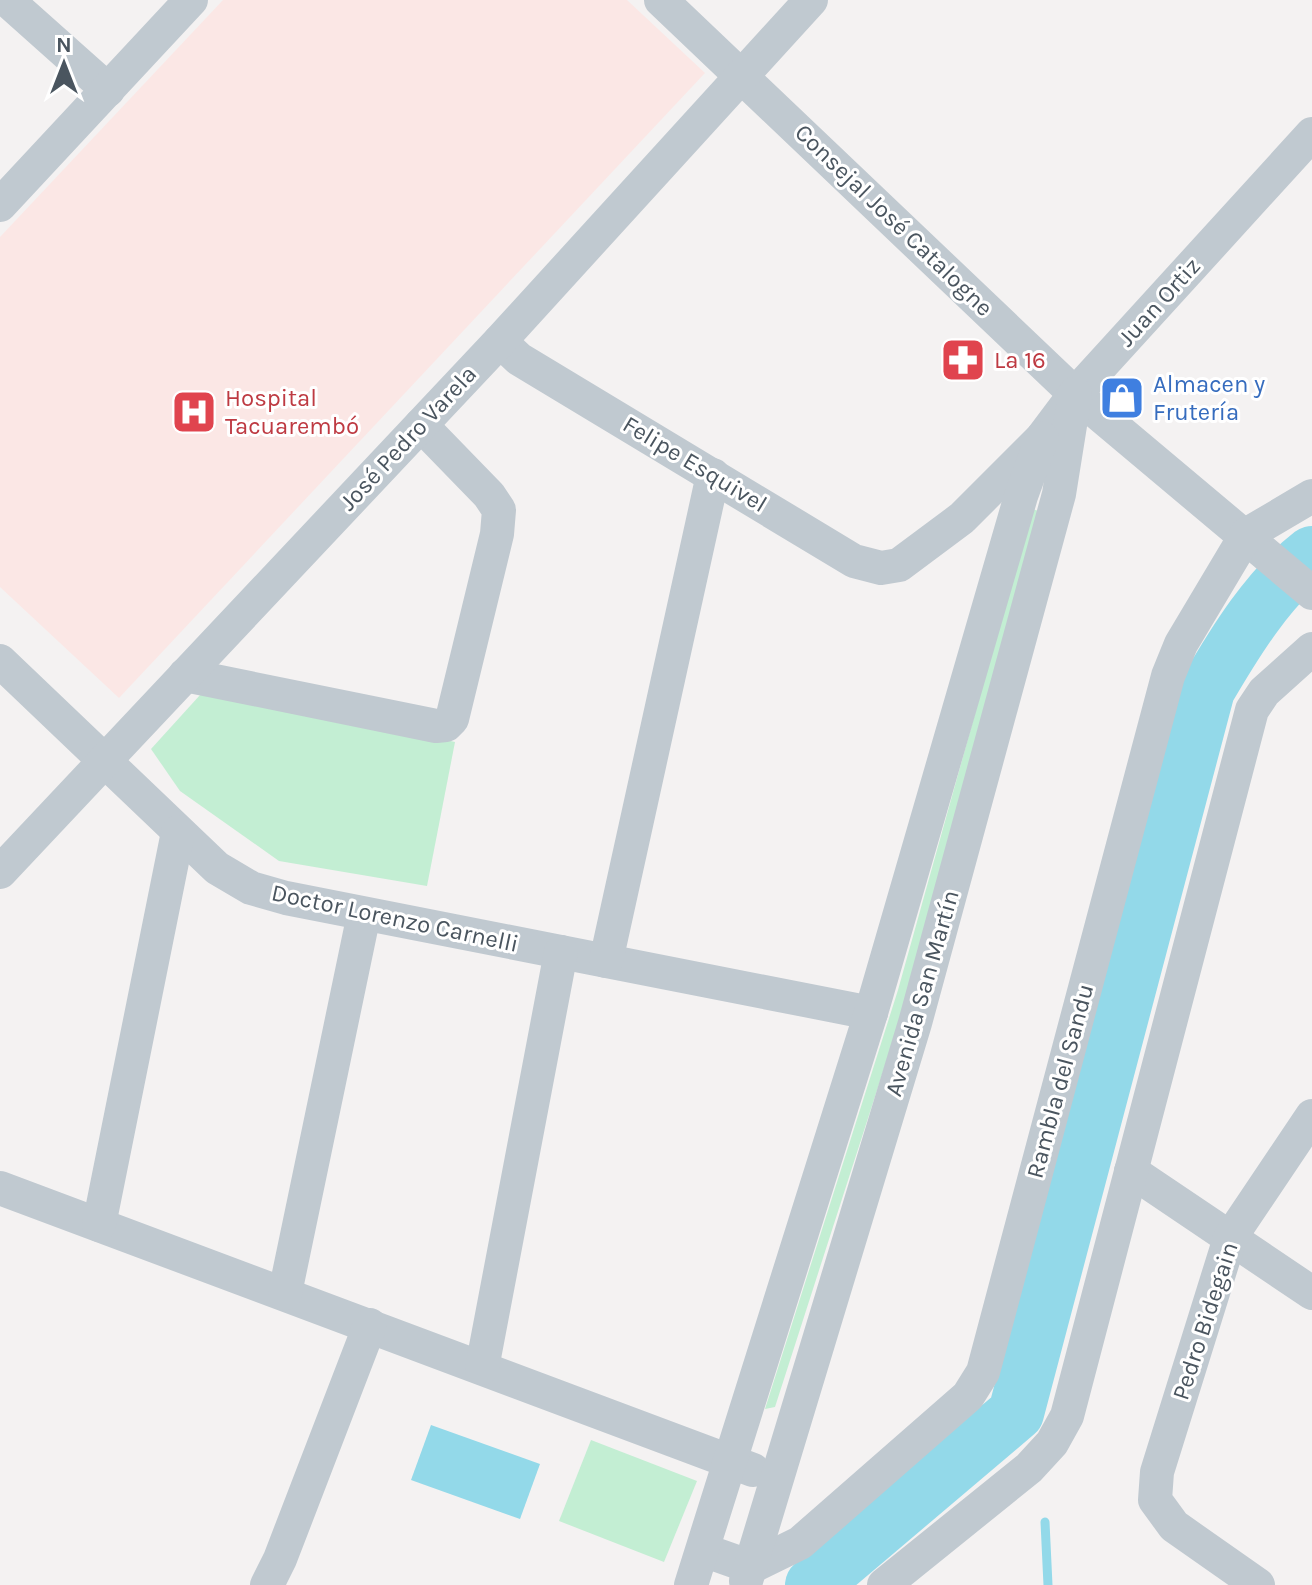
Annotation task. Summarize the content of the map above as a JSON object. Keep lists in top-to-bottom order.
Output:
{
  "streets": {
    "street": [
      "Consejal José Catalogne",
      "Juan Ortiz",
      "José Pedro Varela",
      "Felipe Esquivel",
      "Doctor Lorenzo Carnelli",
      "Avenida San Martín",
      "Rambla del Sandu",
      "Pedro Bidegain"
    ]
  },
  "crossings": [
    ["Consejal José Catalogne", "Juan Ortiz"],
    ["Consejal José Catalogne", "José Pedro Varela"],
    ["Consejal José Catalogne", "Avenida San Martín"],
    ["Consejal José Catalogne", "Rambla del Sandu"],
    ["Juan Ortiz", "Felipe Esquivel"],
    ["Juan Ortiz", "Avenida San Martín"],
    ["José Pedro Varela", "Felipe Esquivel"],
    ["José Pedro Varela", "Doctor Lorenzo Carnelli"],
    ["Doctor Lorenzo Carnelli", "Avenida San Martín"],
    ["Avenida San Martín", "Rambla del Sandu"]
  ],
  "places": {
    "pharmacy": ["La 16"],
    "shop": ["Almacen y Frutería"],
    "hospital": ["Hospital Tacuarembó"]
  },
  "north": "top"
}
